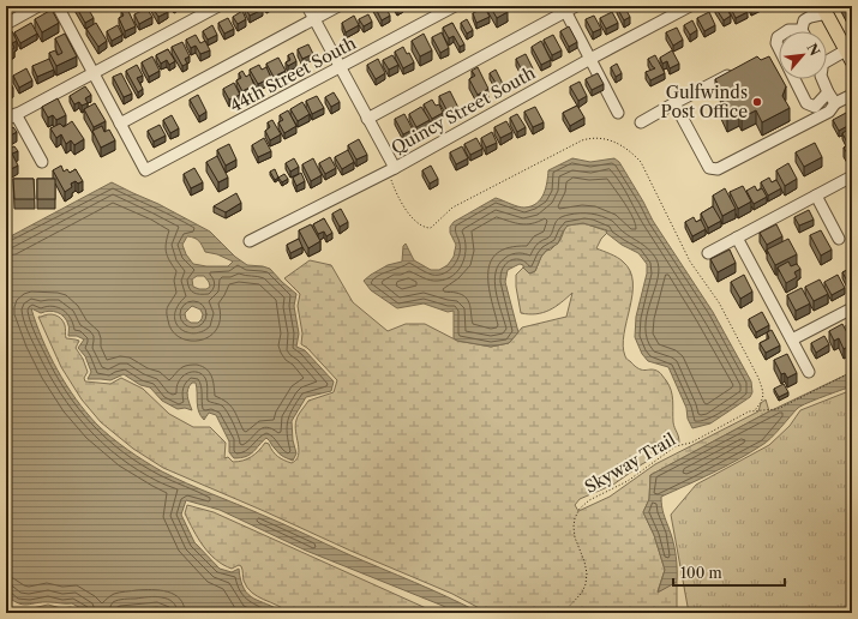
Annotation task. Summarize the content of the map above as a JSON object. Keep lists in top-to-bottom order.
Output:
{
  "streets": {
    "street": ["44th Street South", "Quincy Street South"],
    "path": ["Skyway Trail"]
  },
  "places": ["Gulfwinds Post Office"],
  "scale_bar": "100 m",
  "north": "top right"
}
